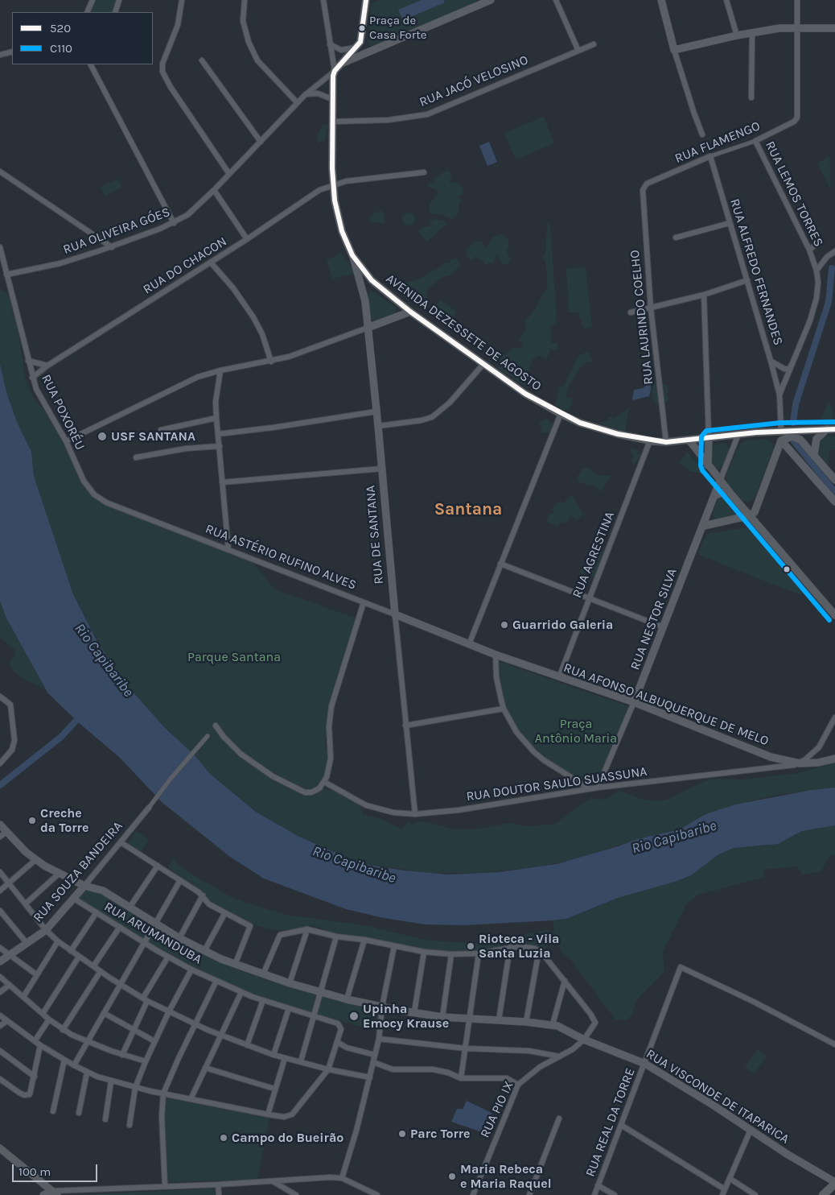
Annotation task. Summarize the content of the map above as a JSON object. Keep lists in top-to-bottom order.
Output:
{
  "streets": {
    "main road": ["AVENIDA DEZESSETE DE AGOSTO"],
    "street": [
      "RUA JACÓ VELOSINO",
      "RUA FLAMENGO",
      "RUA LEMOS TORRES",
      "RUA OLIVEIRA GÓES",
      "RUA DO CHACON",
      "RUA ALFREDO FERNANDES",
      "RUA LAURINDO COELHO",
      "RUA POXORÉU",
      "RUA DE SANTANA",
      "RUA AGRESTINA",
      "RUA ASTÉRIO RUFINO ALVES",
      "RUA NESTOR SILVA",
      "RUA AFONSO ALBUQUERQUE DE MELO",
      "RUA DOUTOR SAULO SUASSUNA",
      "RUA SOUZA BANDEIRA",
      "RUA ARUMANDUBA",
      "RUA VISCONDE DE ITAPARICA",
      "RUA PIO IX",
      "RUA REAL DA TORRE"
    ]
  },
  "crossings": [
    ["RUA JACÓ VELOSINO", "AVENIDA DEZESSETE DE AGOSTO"],
    ["RUA FLAMENGO", "RUA LEMOS TORRES"],
    ["RUA FLAMENGO", "RUA ALFREDO FERNANDES"],
    ["RUA FLAMENGO", "RUA LAURINDO COELHO"],
    ["RUA LEMOS TORRES", "RUA ALFREDO FERNANDES"],
    ["RUA OLIVEIRA GÓES", "AVENIDA DEZESSETE DE AGOSTO"],
    ["RUA OLIVEIRA GÓES", "RUA POXORÉU"],
    ["RUA DO CHACON", "AVENIDA DEZESSETE DE AGOSTO"],
    ["RUA DO CHACON", "RUA POXORÉU"],
    ["RUA LAURINDO COELHO", "AVENIDA DEZESSETE DE AGOSTO"],
    ["AVENIDA DEZESSETE DE AGOSTO", "RUA DE SANTANA"],
    ["AVENIDA DEZESSETE DE AGOSTO", "RUA AGRESTINA"],
    ["RUA POXORÉU", "RUA ASTÉRIO RUFINO ALVES"],
    ["RUA DE SANTANA", "RUA ASTÉRIO RUFINO ALVES"],
    ["RUA DE SANTANA", "RUA DOUTOR SAULO SUASSUNA"],
    ["RUA AGRESTINA", "RUA AFONSO ALBUQUERQUE DE MELO"],
    ["RUA ASTÉRIO RUFINO ALVES", "RUA AFONSO ALBUQUERQUE DE MELO"],
    ["RUA NESTOR SILVA", "RUA AFONSO ALBUQUERQUE DE MELO"],
    ["RUA NESTOR SILVA", "RUA DOUTOR SAULO SUASSUNA"],
    ["RUA AFONSO ALBUQUERQUE DE MELO", "RUA DOUTOR SAULO SUASSUNA"],
    ["RUA SOUZA BANDEIRA", "RUA ARUMANDUBA"],
    ["RUA SOUZA BANDEIRA", "RUA VISCONDE DE ITAPARICA"],
    ["RUA VISCONDE DE ITAPARICA", "RUA PIO IX"],
    ["RUA VISCONDE DE ITAPARICA", "RUA REAL DA TORRE"]
  ],
  "districts": ["Santana"],
  "water": ["Rio Capibaribe"],
  "parks": ["Parque Santana", "Praça Antônio Maria"],
  "places": [
    "Praça de Casa Forte",
    "USF SANTANA",
    "Guarrido Galeria",
    "Creche da Torre",
    "Rioteca - Vila Santa Luzia",
    "Upinha Emocy Krause",
    "Parc Torre",
    "Campo do Bueirão",
    "Maria Rebeca e Maria Raquel"
  ],
  "lines": ["transit line 520", "transit line C110"],
  "legend": ["520", "C110"],
  "scale_bar": "100 m"
}
